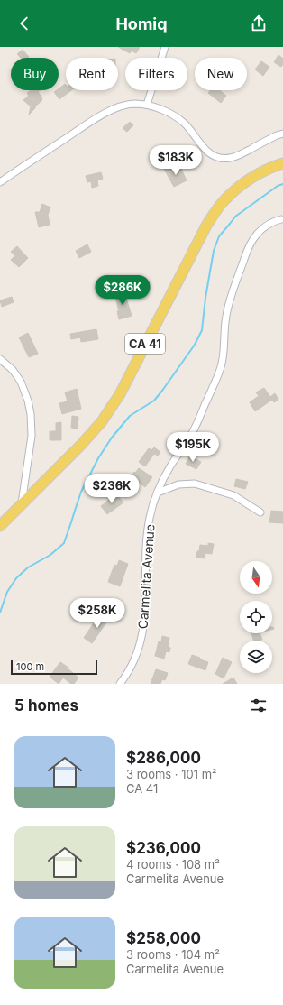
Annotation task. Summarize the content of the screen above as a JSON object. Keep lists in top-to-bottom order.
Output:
{
  "streets": {
    "main road": ["CA 41"],
    "street": ["Carmelita Avenue"]
  },
  "scale_bar": "100 m",
  "north": "bottom",
  "page": {
    "header": "Homiq",
    "chip": [
      "Buy",
      "Rent",
      "Filters",
      "New"
    ],
    "price": [
      "$183K",
      "$286K",
      "$195K",
      "$236K",
      "$258K"
    ],
    "scale": "100 m",
    "heading": "5 homes",
    "list": [
      {
        "name": "$286,000",
        "note": "3 rooms · 101 m² · CA 41"
      },
      {
        "name": "$236,000",
        "note": "4 rooms · 108 m² · Carmelita Avenue"
      },
      {
        "name": "$258,000",
        "note": "3 rooms · 104 m² · Carmelita Avenue"
      }
    ]
  }
}
